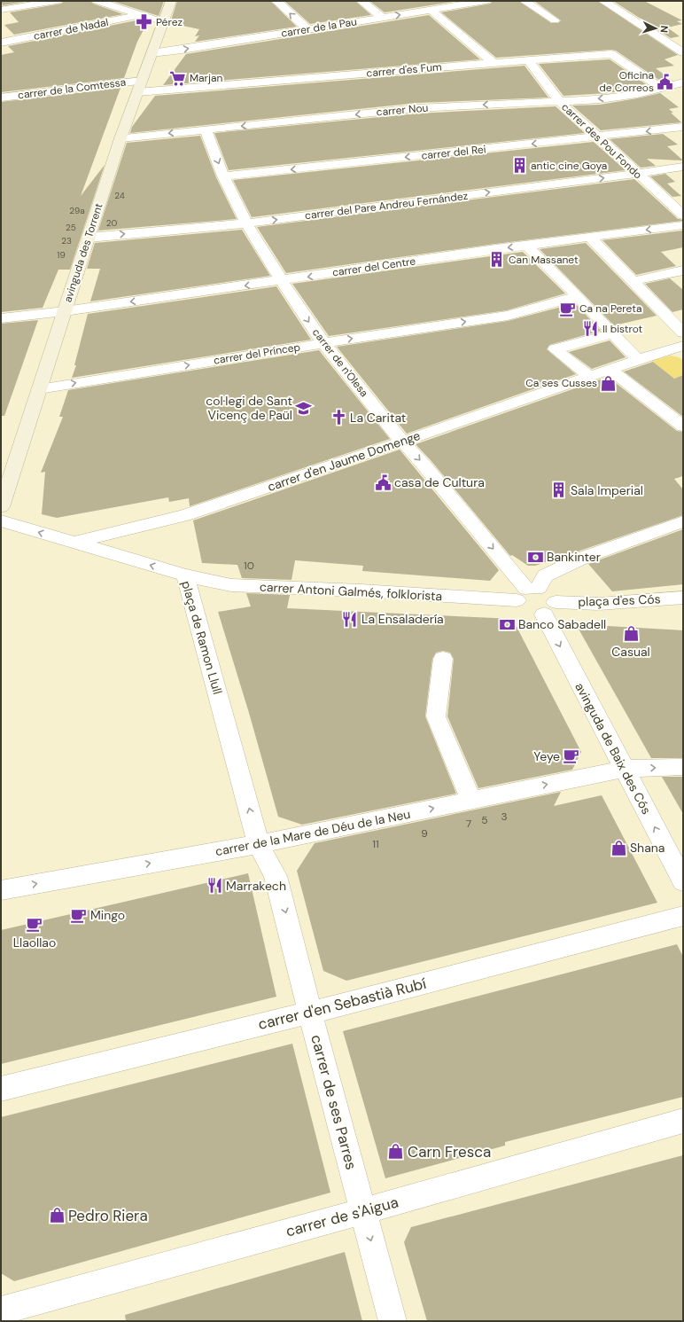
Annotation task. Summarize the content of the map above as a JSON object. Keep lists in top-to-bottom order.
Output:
{
  "streets": {
    "main road": ["avinguda des Torrent"],
    "street": [
      "carrer de la Pau",
      "carrer de Nadal",
      "carrer d'es Fum",
      "carrer de la Comtessa",
      "carrer Nou",
      "carrer des Pou Fondo",
      "carrer del Rei",
      "carrer del Pare Andreu Fernández",
      "carrer del Centre",
      "carrer del Príncep",
      "carrer de n'Olesa",
      "carrer d'en Jaume Domenge",
      "carrer Antoni Galmés, folklorista",
      "plaça d'es Cós",
      "plaça de Ramon Llull",
      "avinguda de Baix des Cós",
      "carrer de la Mare de Déu de la Neu",
      "carrer d'en Sebastià Rubí",
      "carrer de ses Parres",
      "carrer de s'Aigua"
    ]
  },
  "crossings": [
    ["carrer de la Pau", "avinguda des Torrent"],
    ["carrer d'es Fum", "carrer Nou"],
    ["carrer d'es Fum", "carrer des Pou Fondo"],
    ["carrer d'es Fum", "avinguda des Torrent"],
    ["carrer de la Comtessa", "avinguda des Torrent"],
    ["carrer Nou", "carrer des Pou Fondo"],
    ["carrer Nou", "avinguda des Torrent"],
    ["carrer Nou", "carrer de n'Olesa"],
    ["carrer des Pou Fondo", "carrer del Rei"],
    ["carrer des Pou Fondo", "carrer del Pare Andreu Fernández"],
    ["carrer del Rei", "carrer de n'Olesa"],
    ["carrer del Pare Andreu Fernández", "avinguda des Torrent"],
    ["carrer del Pare Andreu Fernández", "carrer de n'Olesa"],
    ["avinguda des Torrent", "carrer del Centre"],
    ["avinguda des Torrent", "carrer del Príncep"],
    ["carrer del Centre", "carrer de n'Olesa"],
    ["carrer del Príncep", "carrer de n'Olesa"],
    ["carrer de n'Olesa", "carrer d'en Jaume Domenge"],
    ["carrer de n'Olesa", "carrer Antoni Galmés, folklorista"],
    ["carrer de n'Olesa", "plaça d'es Cós"],
    ["carrer d'en Jaume Domenge", "plaça de Ramon Llull"],
    ["carrer Antoni Galmés, folklorista", "plaça d'es Cós"],
    ["carrer Antoni Galmés, folklorista", "plaça de Ramon Llull"],
    ["plaça d'es Cós", "avinguda de Baix des Cós"],
    ["plaça de Ramon Llull", "carrer de la Mare de Déu de la Neu"],
    ["plaça de Ramon Llull", "carrer de ses Parres"],
    ["avinguda de Baix des Cós", "carrer de la Mare de Déu de la Neu"],
    ["carrer de la Mare de Déu de la Neu", "carrer de ses Parres"],
    ["carrer d'en Sebastià Rubí", "carrer de ses Parres"],
    ["carrer de ses Parres", "carrer de s'Aigua"]
  ],
  "one_way": [
    "carrer de la Pau",
    "carrer Nou",
    "carrer del Rei",
    "carrer del Pare Andreu Fernández",
    "carrer del Centre",
    "carrer del Príncep",
    "carrer de n'Olesa",
    "plaça de Ramon Llull",
    "carrer de la Mare de Déu de la Neu",
    "carrer de ses Parres"
  ],
  "places": {
    "pharmacy": ["Pérez"],
    "supermarket": ["Marjan"],
    "public building": ["Oficina de Correos", "casa de Cultura"],
    "building": ["antic cine Goya", "Can Massanet", "Sala Imperial"],
    "cafe": [
      "Ca na Pereta",
      "Yeye",
      "Mingo",
      "Llaollao"
    ],
    "restaurant": ["Il bistrot", "La Ensaladería", "Marrakech"],
    "shop": [
      "Ca ses Cusses",
      "Casual",
      "Shana",
      "Carn Fresca",
      "Pedro Riera"
    ],
    "school or university": ["col·legi de Sant Vicenç de Paül"],
    "church": ["La Caritat"],
    "bank": ["Bankinter", "Banco Sabadell"]
  },
  "house_numbers": [
    "24",
    "29a",
    "20",
    "25",
    "23",
    "19",
    "10",
    "3",
    "5",
    "7",
    "9",
    "11"
  ],
  "north": "right"
}
